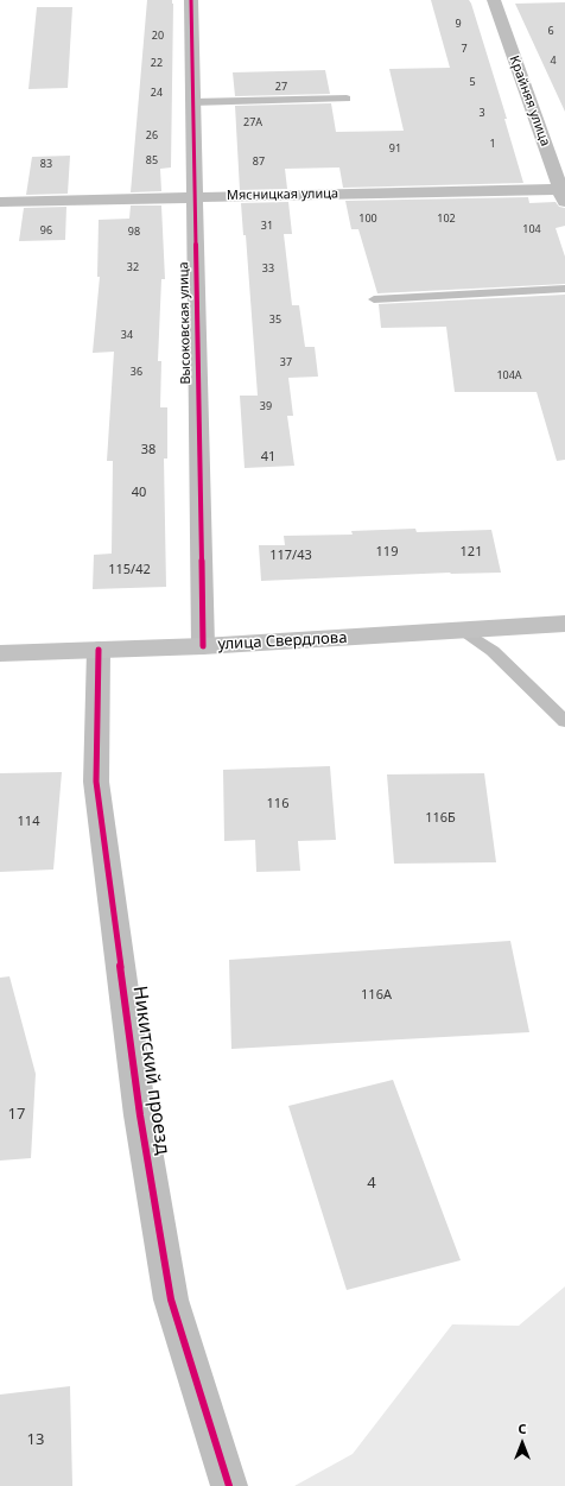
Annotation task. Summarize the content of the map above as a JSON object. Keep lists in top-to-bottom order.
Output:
{
  "streets": {
    "street": [
      "Крайняя улица",
      "Мясницкая улица",
      "Высоковская улица",
      "улица Свердлова",
      "Никитский проезд"
    ]
  },
  "crossings": [
    ["Крайняя улица", "Мясницкая улица"],
    ["Мясницкая улица", "Высоковская улица"],
    ["Высоковская улица", "улица Свердлова"],
    ["улица Свердлова", "Никитский проезд"]
  ],
  "house_numbers": [
    "9",
    "6",
    "20",
    "7",
    "4",
    "22",
    "5",
    "27",
    "24",
    "3",
    "27А",
    "26",
    "1",
    "91",
    "85",
    "87",
    "83",
    "100",
    "102",
    "31",
    "104",
    "96",
    "98",
    "32",
    "33",
    "35",
    "34",
    "37",
    "36",
    "104А",
    "39",
    "38",
    "41",
    "40",
    "119",
    "121",
    "117/43",
    "115/42",
    "116",
    "116Б",
    "114",
    "116А",
    "17",
    "4",
    "13"
  ],
  "north": "top"
}
